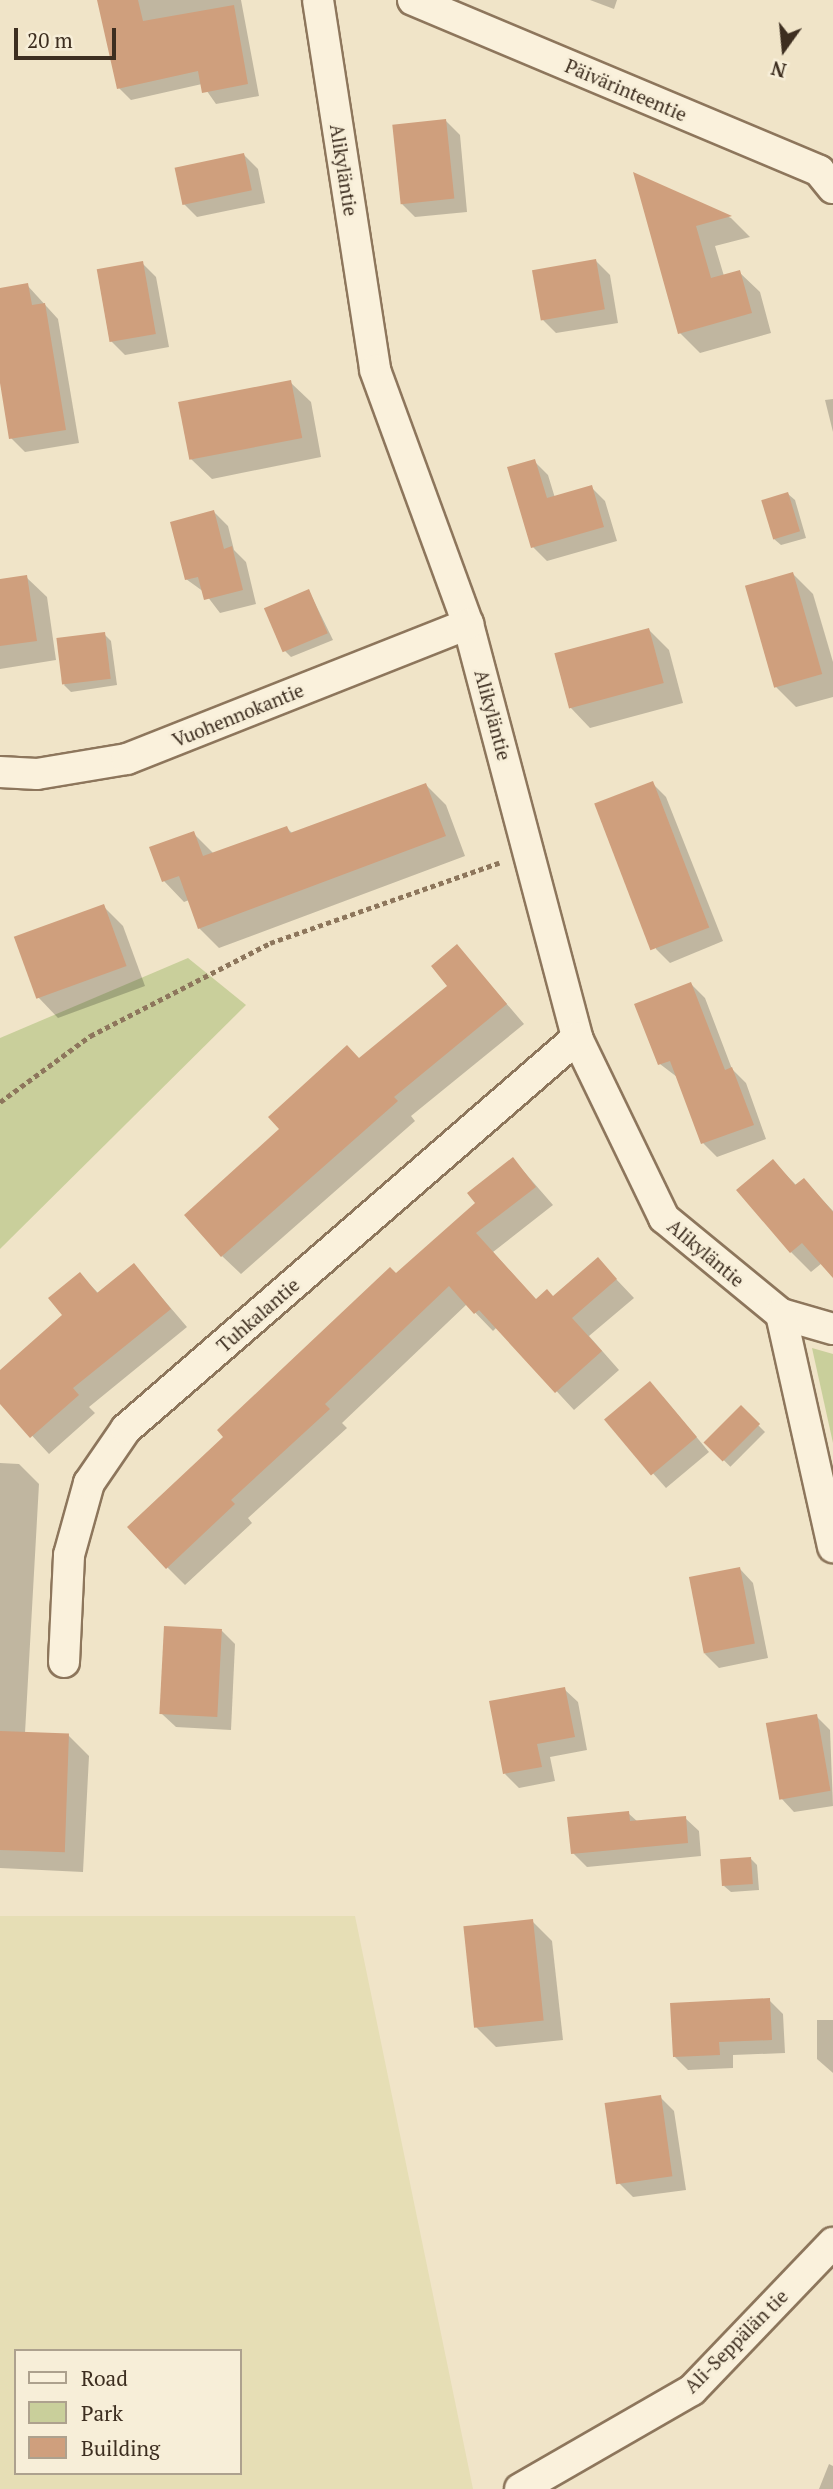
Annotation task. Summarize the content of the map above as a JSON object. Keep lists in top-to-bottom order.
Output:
{
  "streets": {
    "street": [
      "Päivärinteentie",
      "Alikyläntie",
      "Vuohennokantie",
      "Tuhkalantie",
      "Ali-Seppälän tie"
    ]
  },
  "crossings": [
    ["Alikyläntie", "Vuohennokantie"],
    ["Alikyläntie", "Tuhkalantie"]
  ],
  "legend": ["Road", "Park", "Building"],
  "scale_bar": "20 m",
  "north": "bottom"
}
